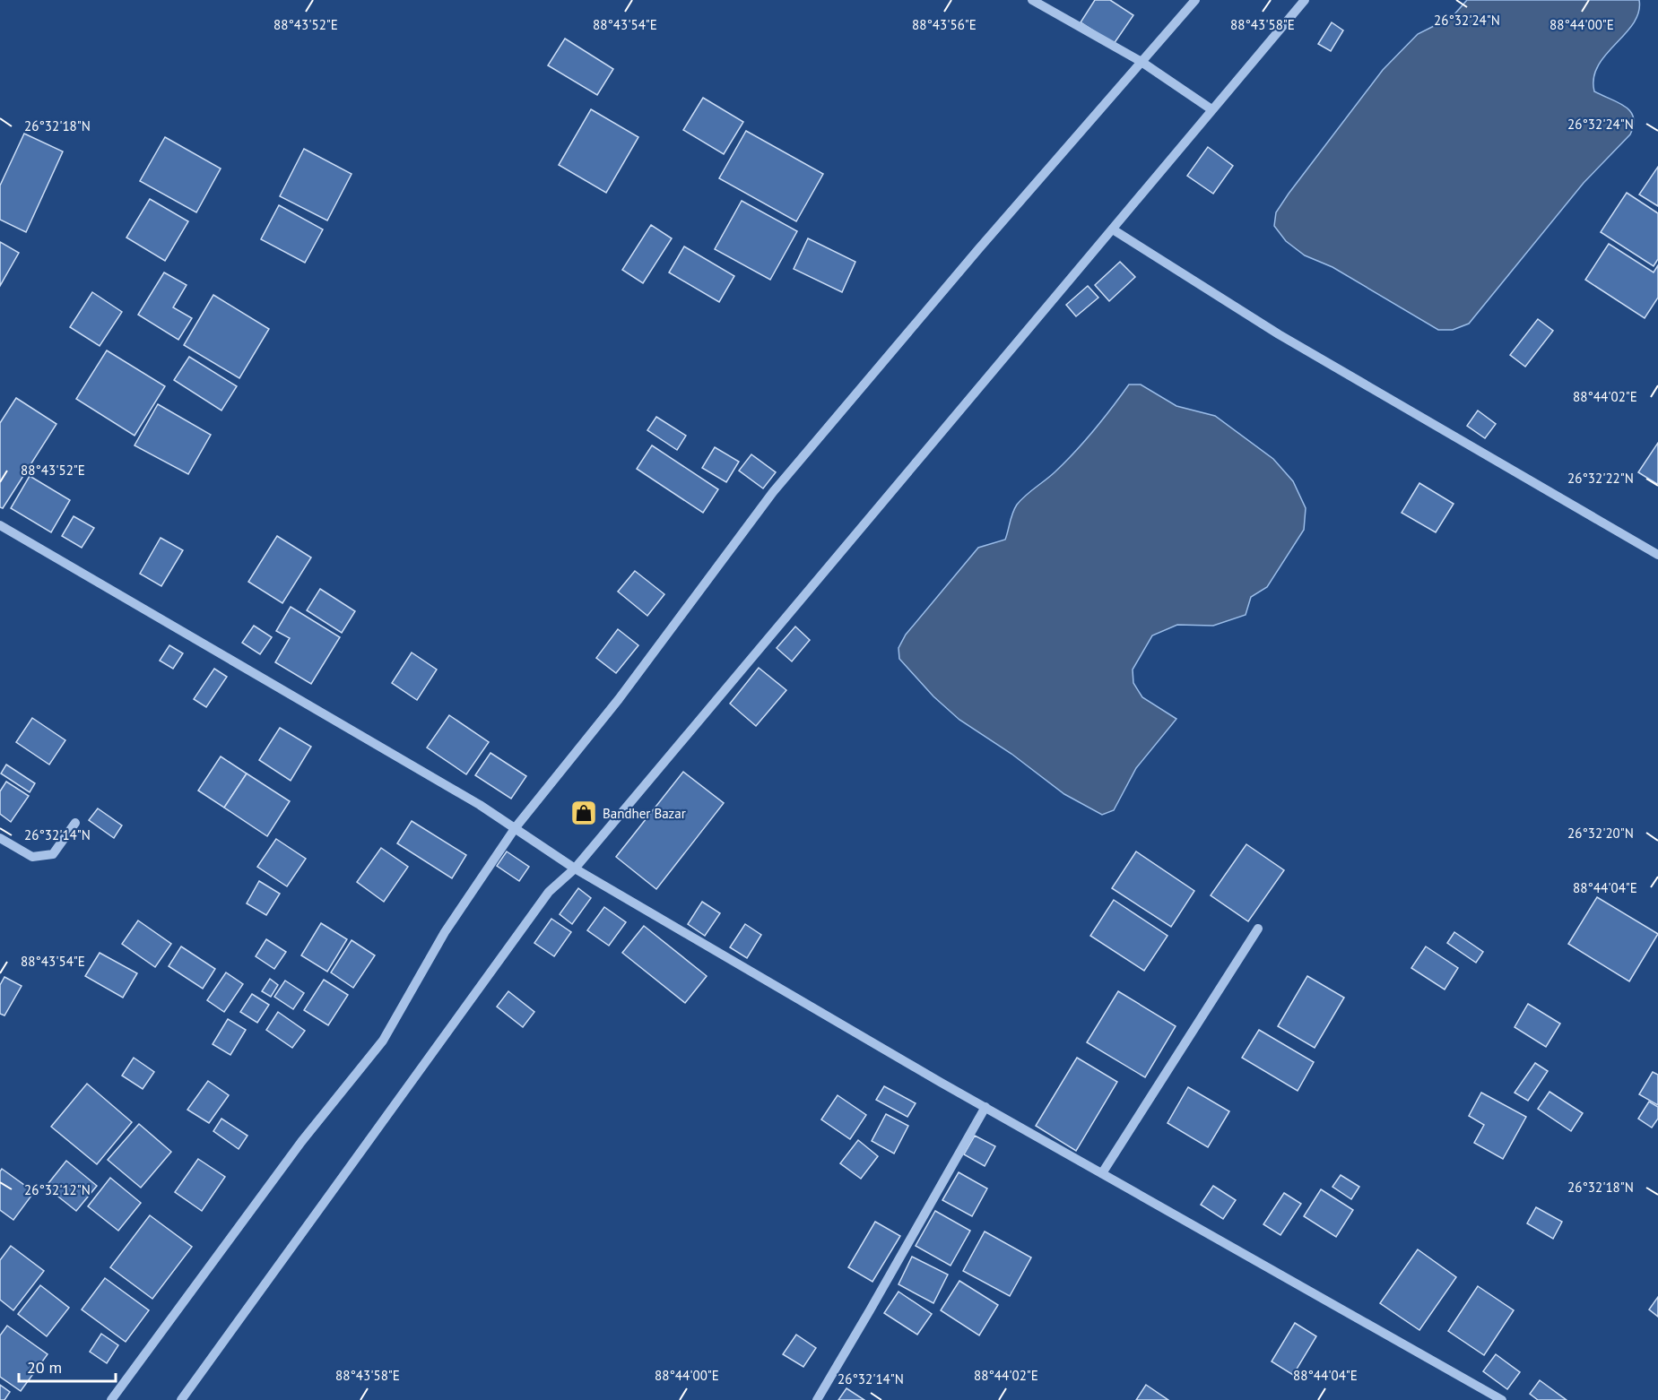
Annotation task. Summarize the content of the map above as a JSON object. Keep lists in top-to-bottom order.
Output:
{
  "places": {
    "shop": ["Bandher Bazar"]
  },
  "scale_bar": "20 m",
  "coordinates": [
    "26°32'24\"N",
    "88°43'56\"E",
    "88°43'58\"E",
    "88°44'00\"E",
    "88°43'52\"E",
    "88°43'54\"E",
    "26°32'18\"N",
    "88°44'02\"E",
    "26°32'22\"N",
    "26°32'20\"N",
    "26°32'14\"N",
    "88°44'04\"E",
    "26°32'12\"N"
  ]
}
